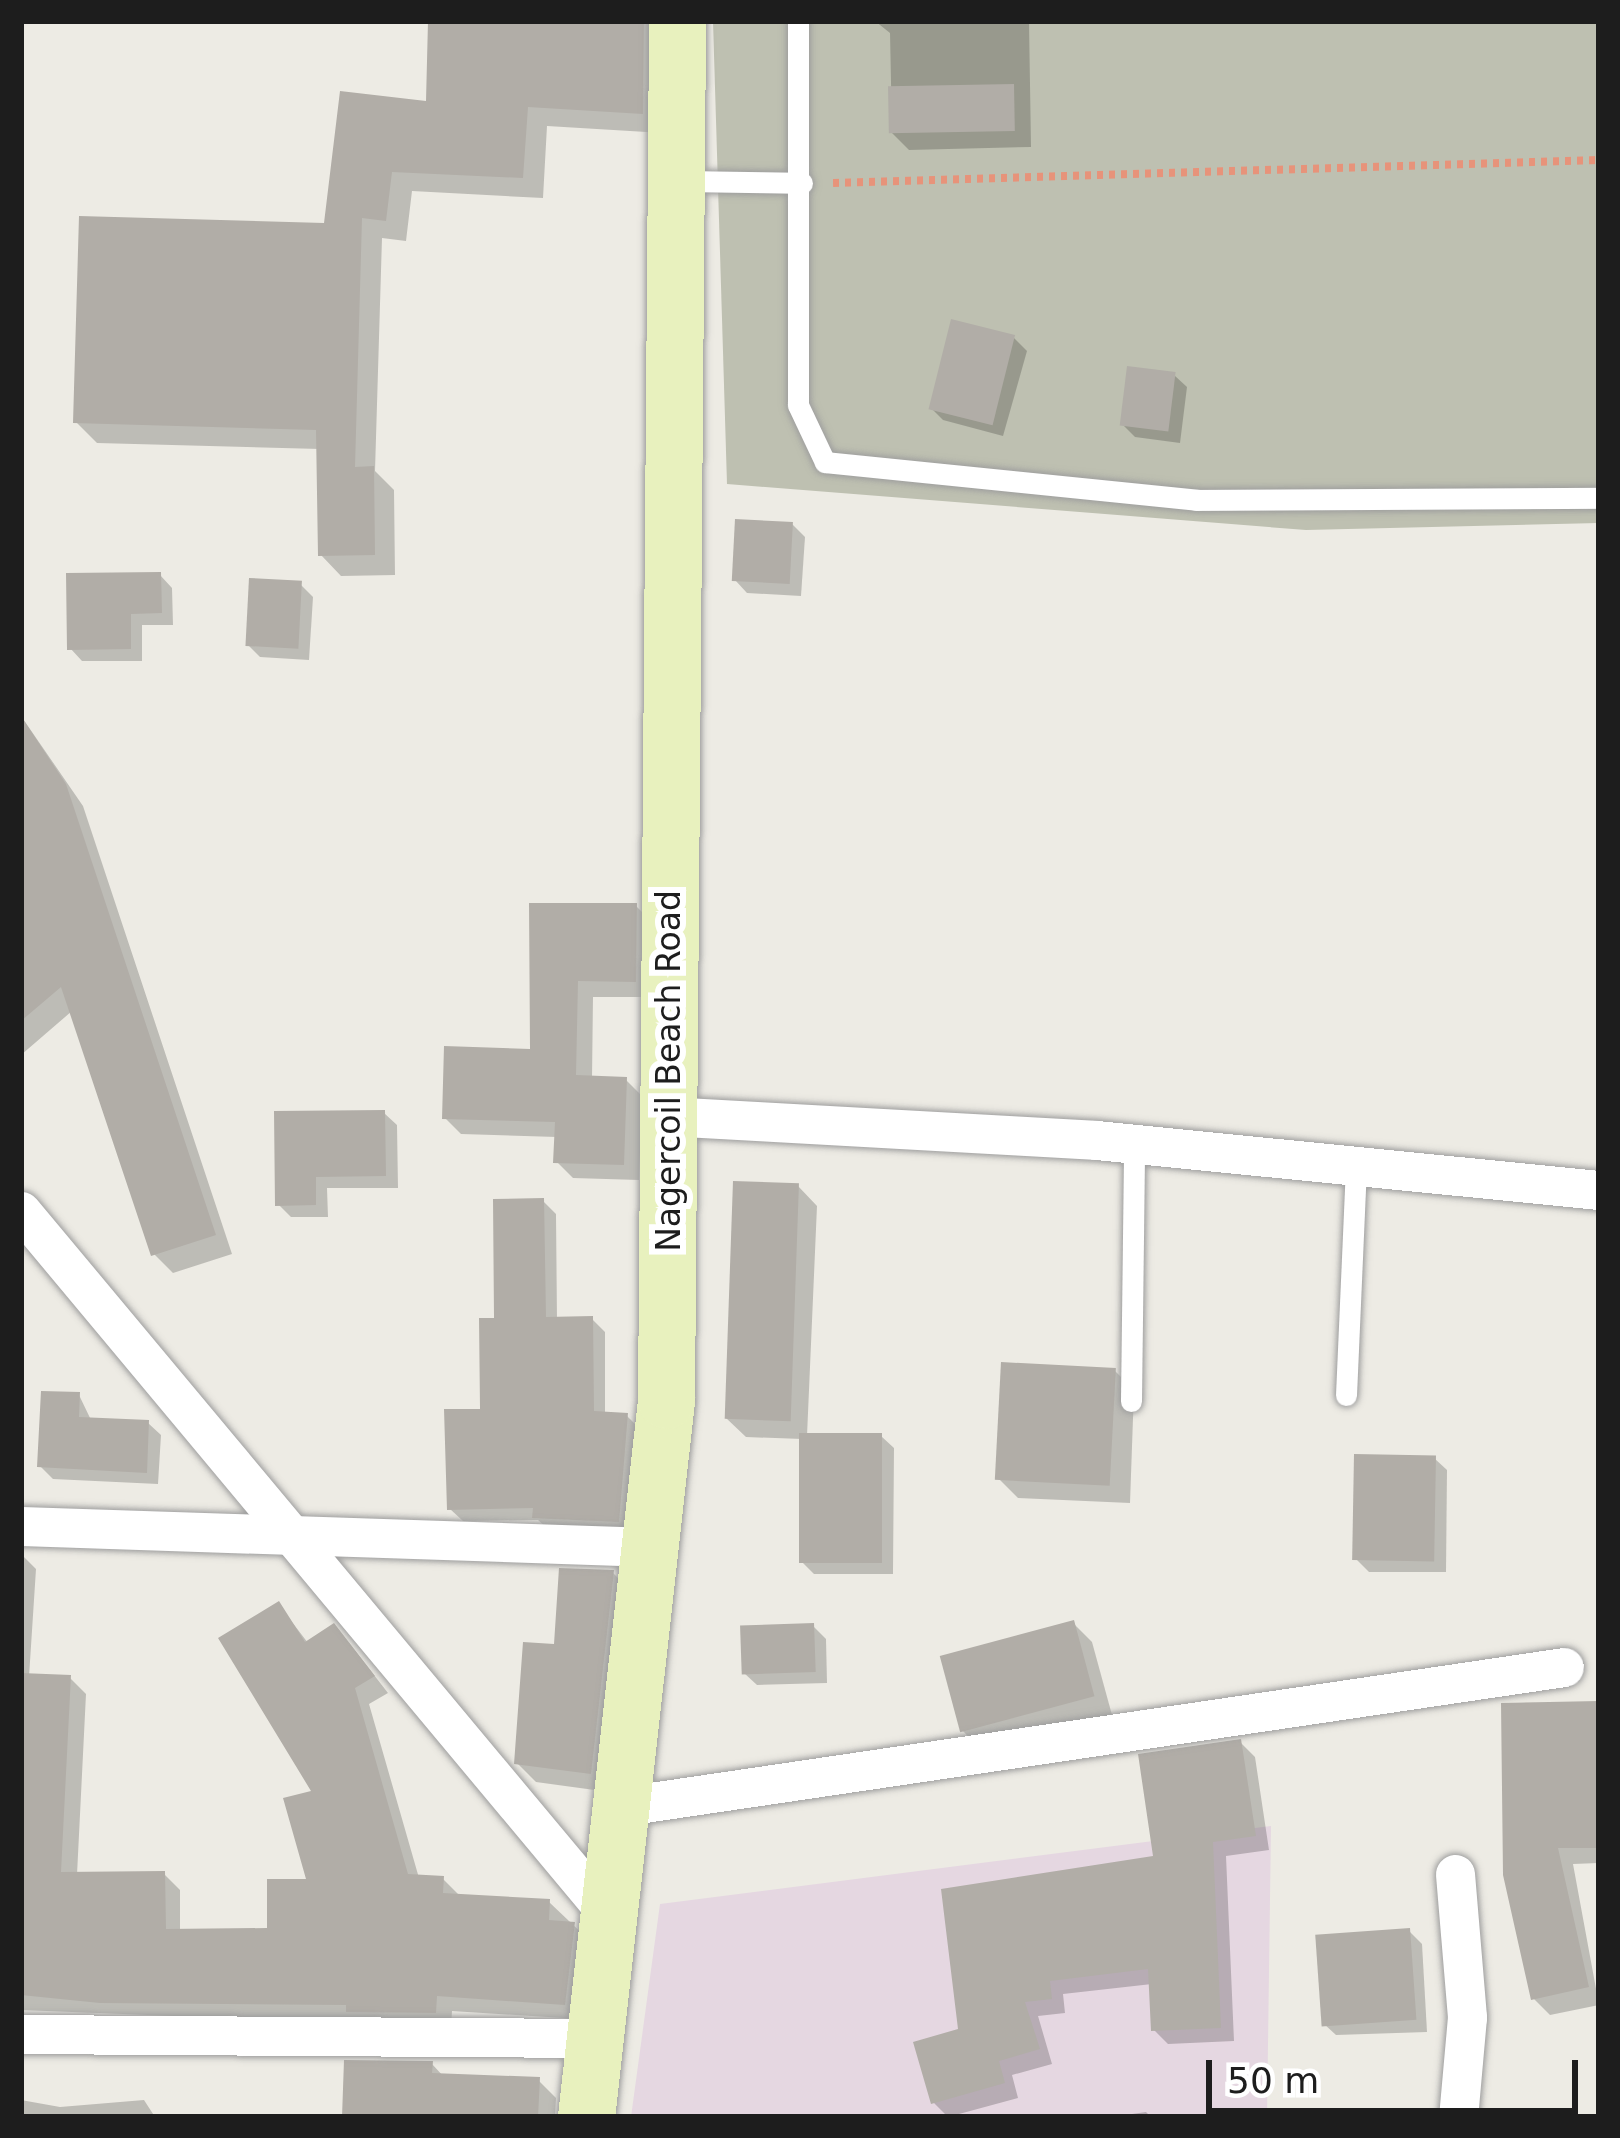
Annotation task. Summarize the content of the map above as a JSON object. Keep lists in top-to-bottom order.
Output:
{
  "streets": {
    "main road": ["Nagercoil Beach Road"]
  },
  "scale_bar": "50 m"
}
